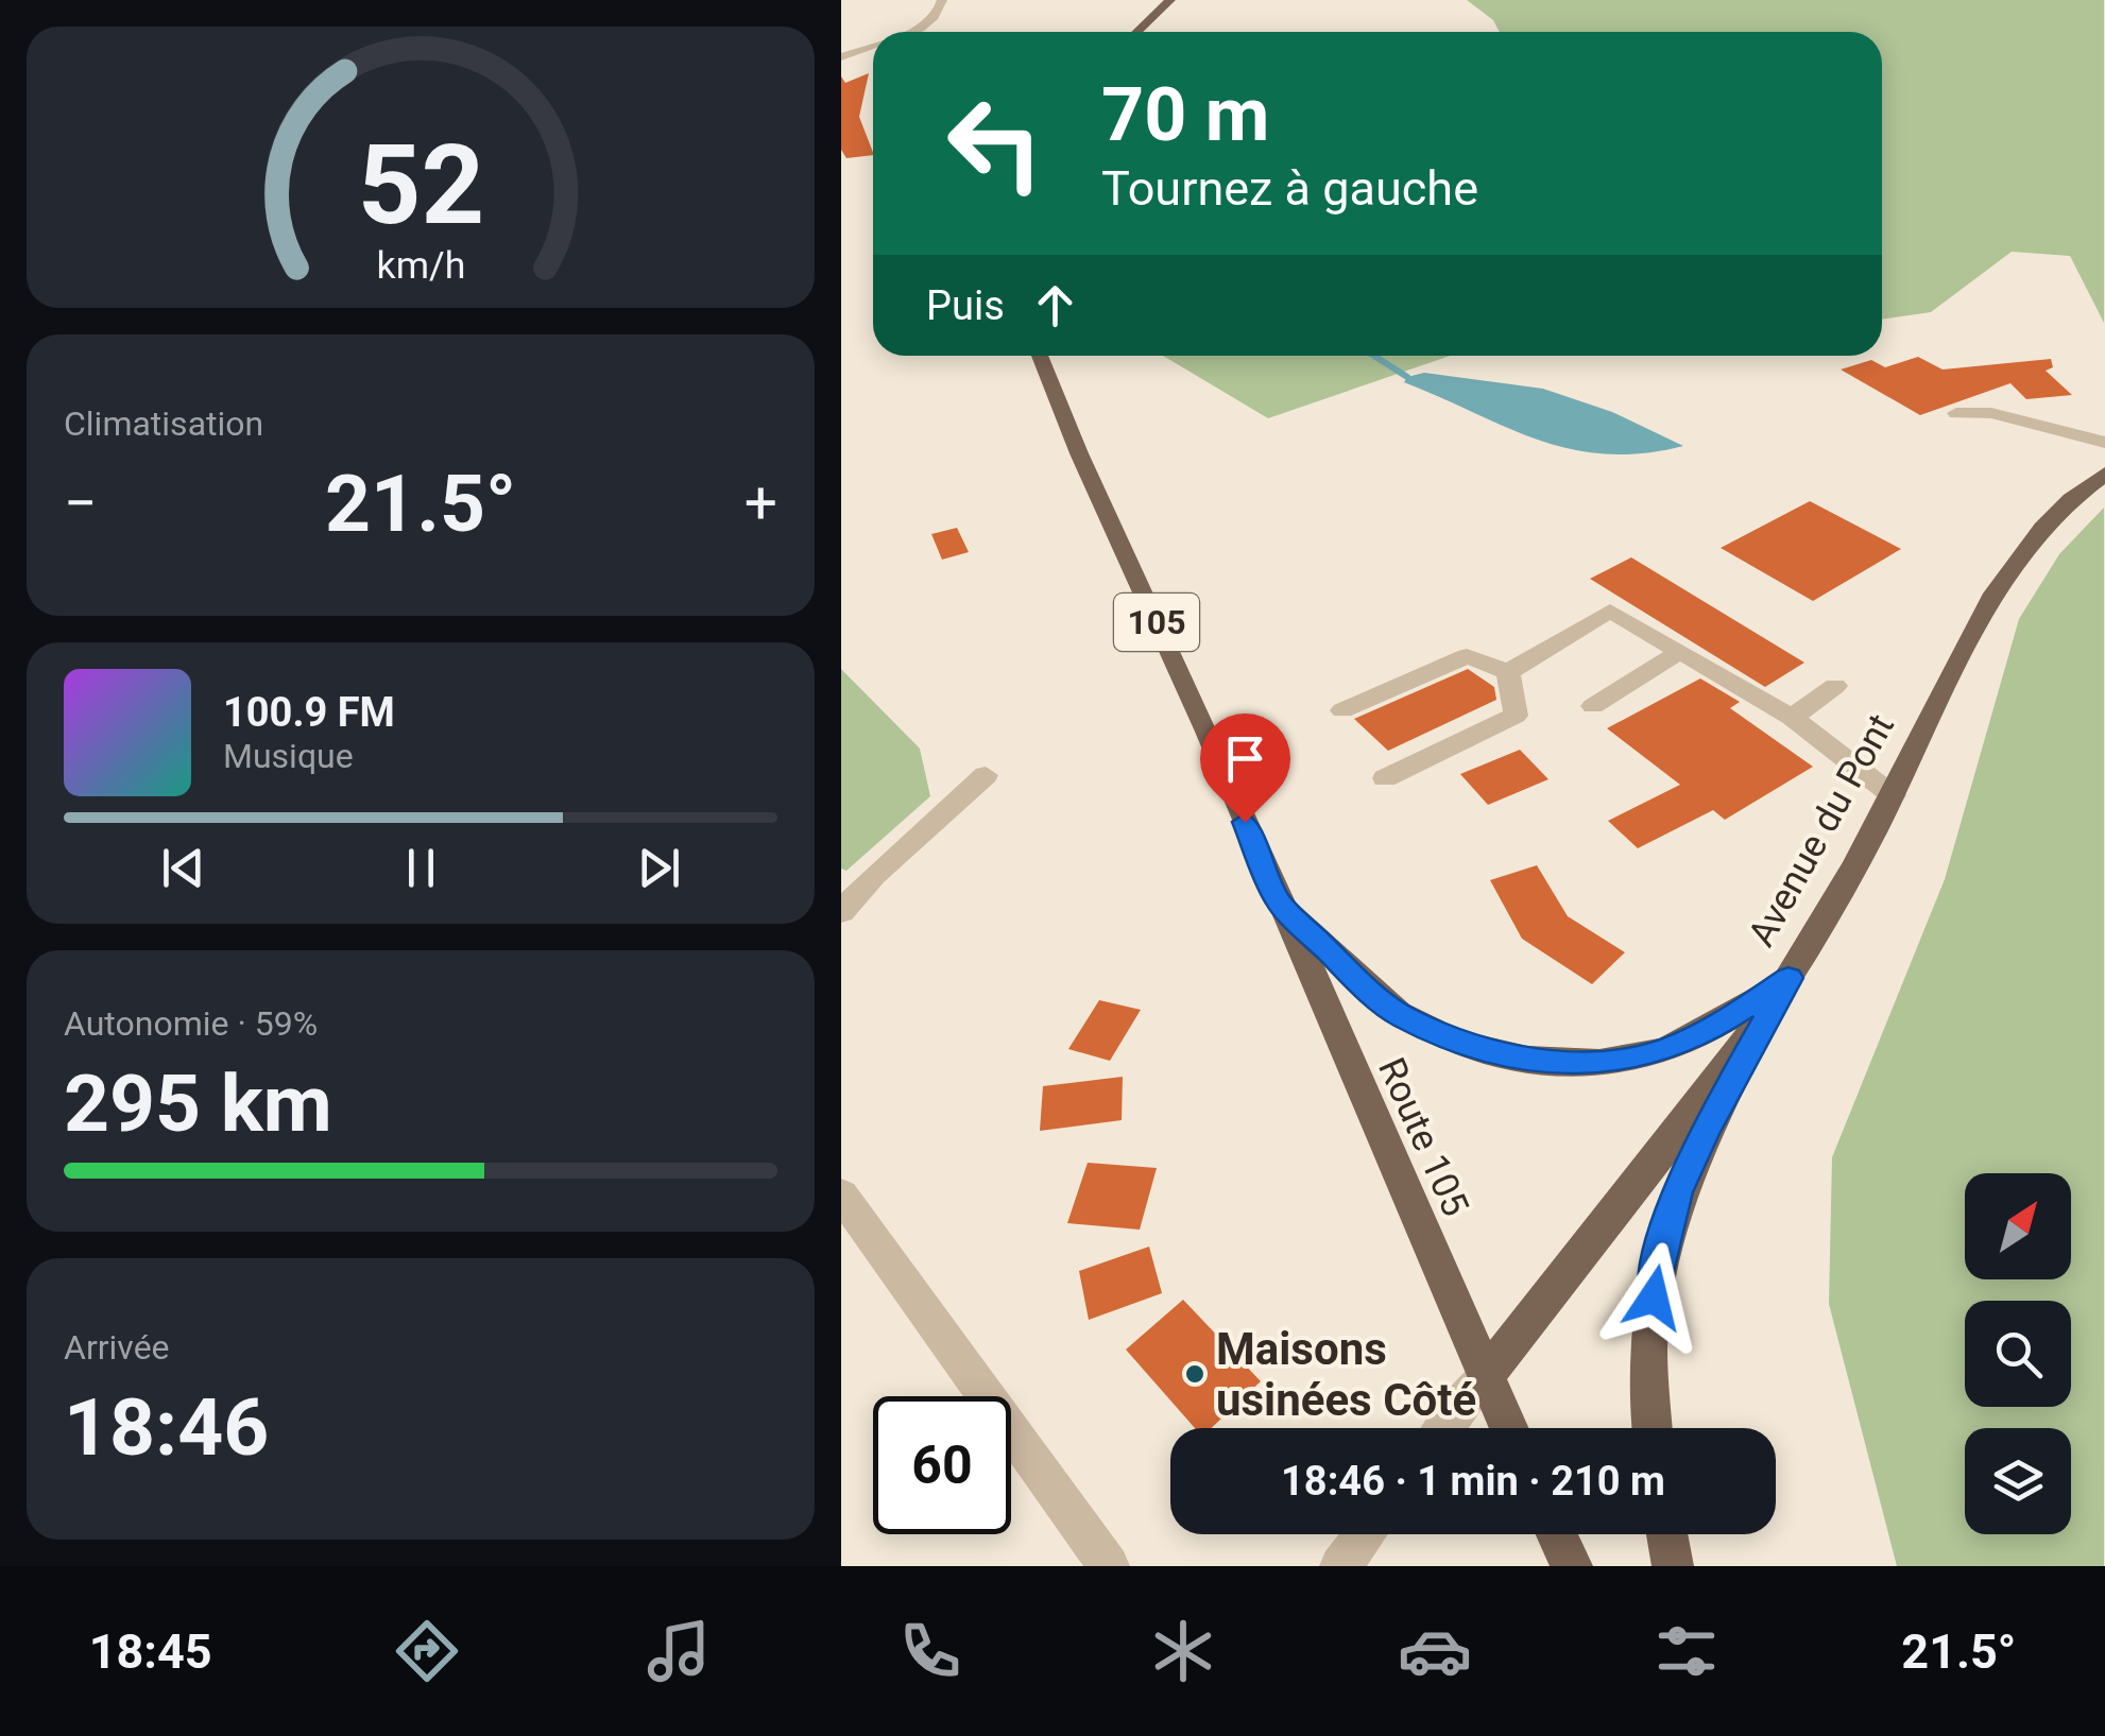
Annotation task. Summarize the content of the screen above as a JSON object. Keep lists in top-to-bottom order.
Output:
{
  "streets": {
    "main road": ["105", "Avenue du Pont", "Route 105"]
  },
  "crossings": [
    ["105", "Avenue du Pont"],
    ["105", "Route 105"],
    ["Avenue du Pont", "Route 105"]
  ],
  "places": ["Maisons usinées Côté"],
  "north": "top right",
  "page": {
    "turn": ["70 m", "Tournez à gauche"],
    "then": "Puis",
    "tile": [
      "Climatisation",
      ["Autonomie · 59%", "295 km"],
      ["Arrivée", "18:46"]
    ],
    "heat": ["−", "21.5°", "+"],
    "song": ["100.9 FM", "Musique"],
    "limit": "60",
    "trip": "18:46 · 1 min · 210 m",
    "tabs": ["18:45", "21.5°"],
    "gauge": ["52", "km/h"]
  }
}
